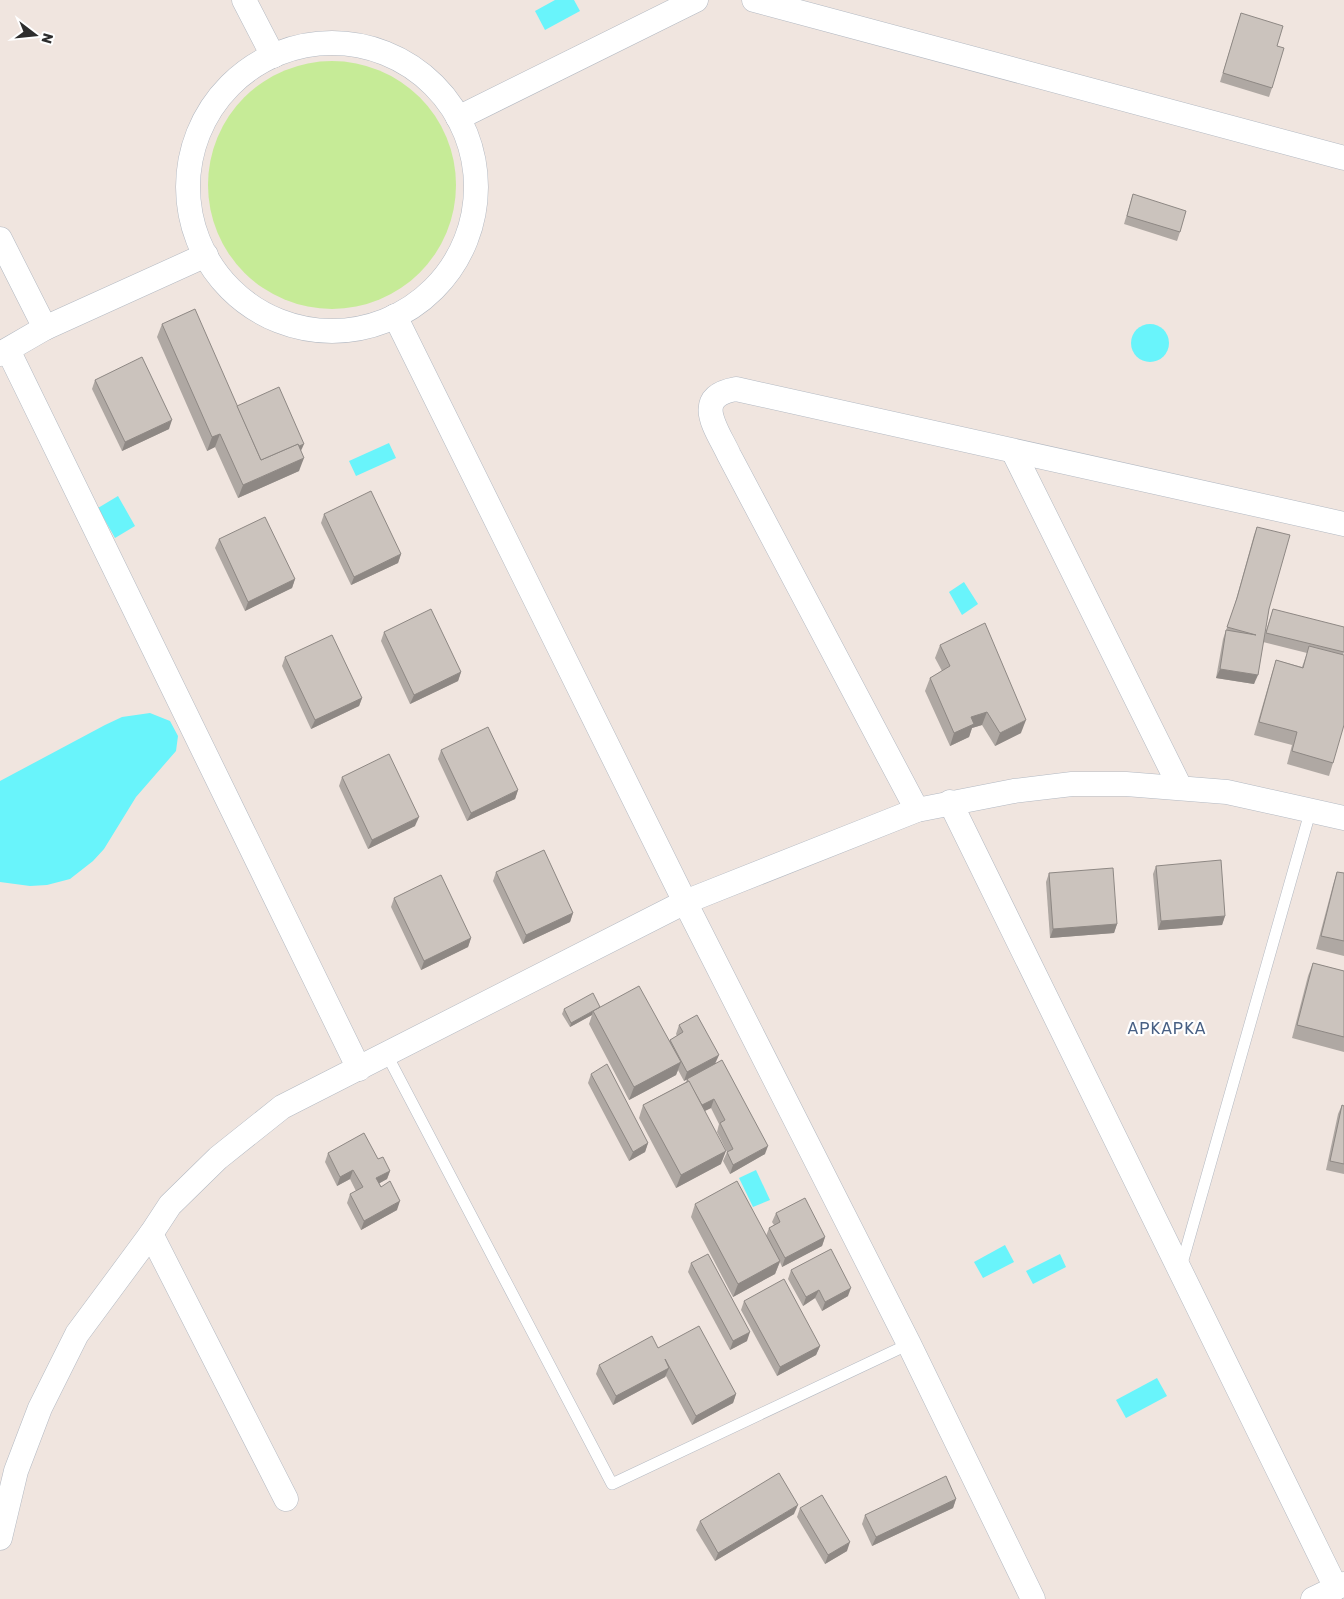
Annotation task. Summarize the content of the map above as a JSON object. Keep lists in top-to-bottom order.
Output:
{
  "districts": ["APKAPKA"],
  "north": "right"
}
